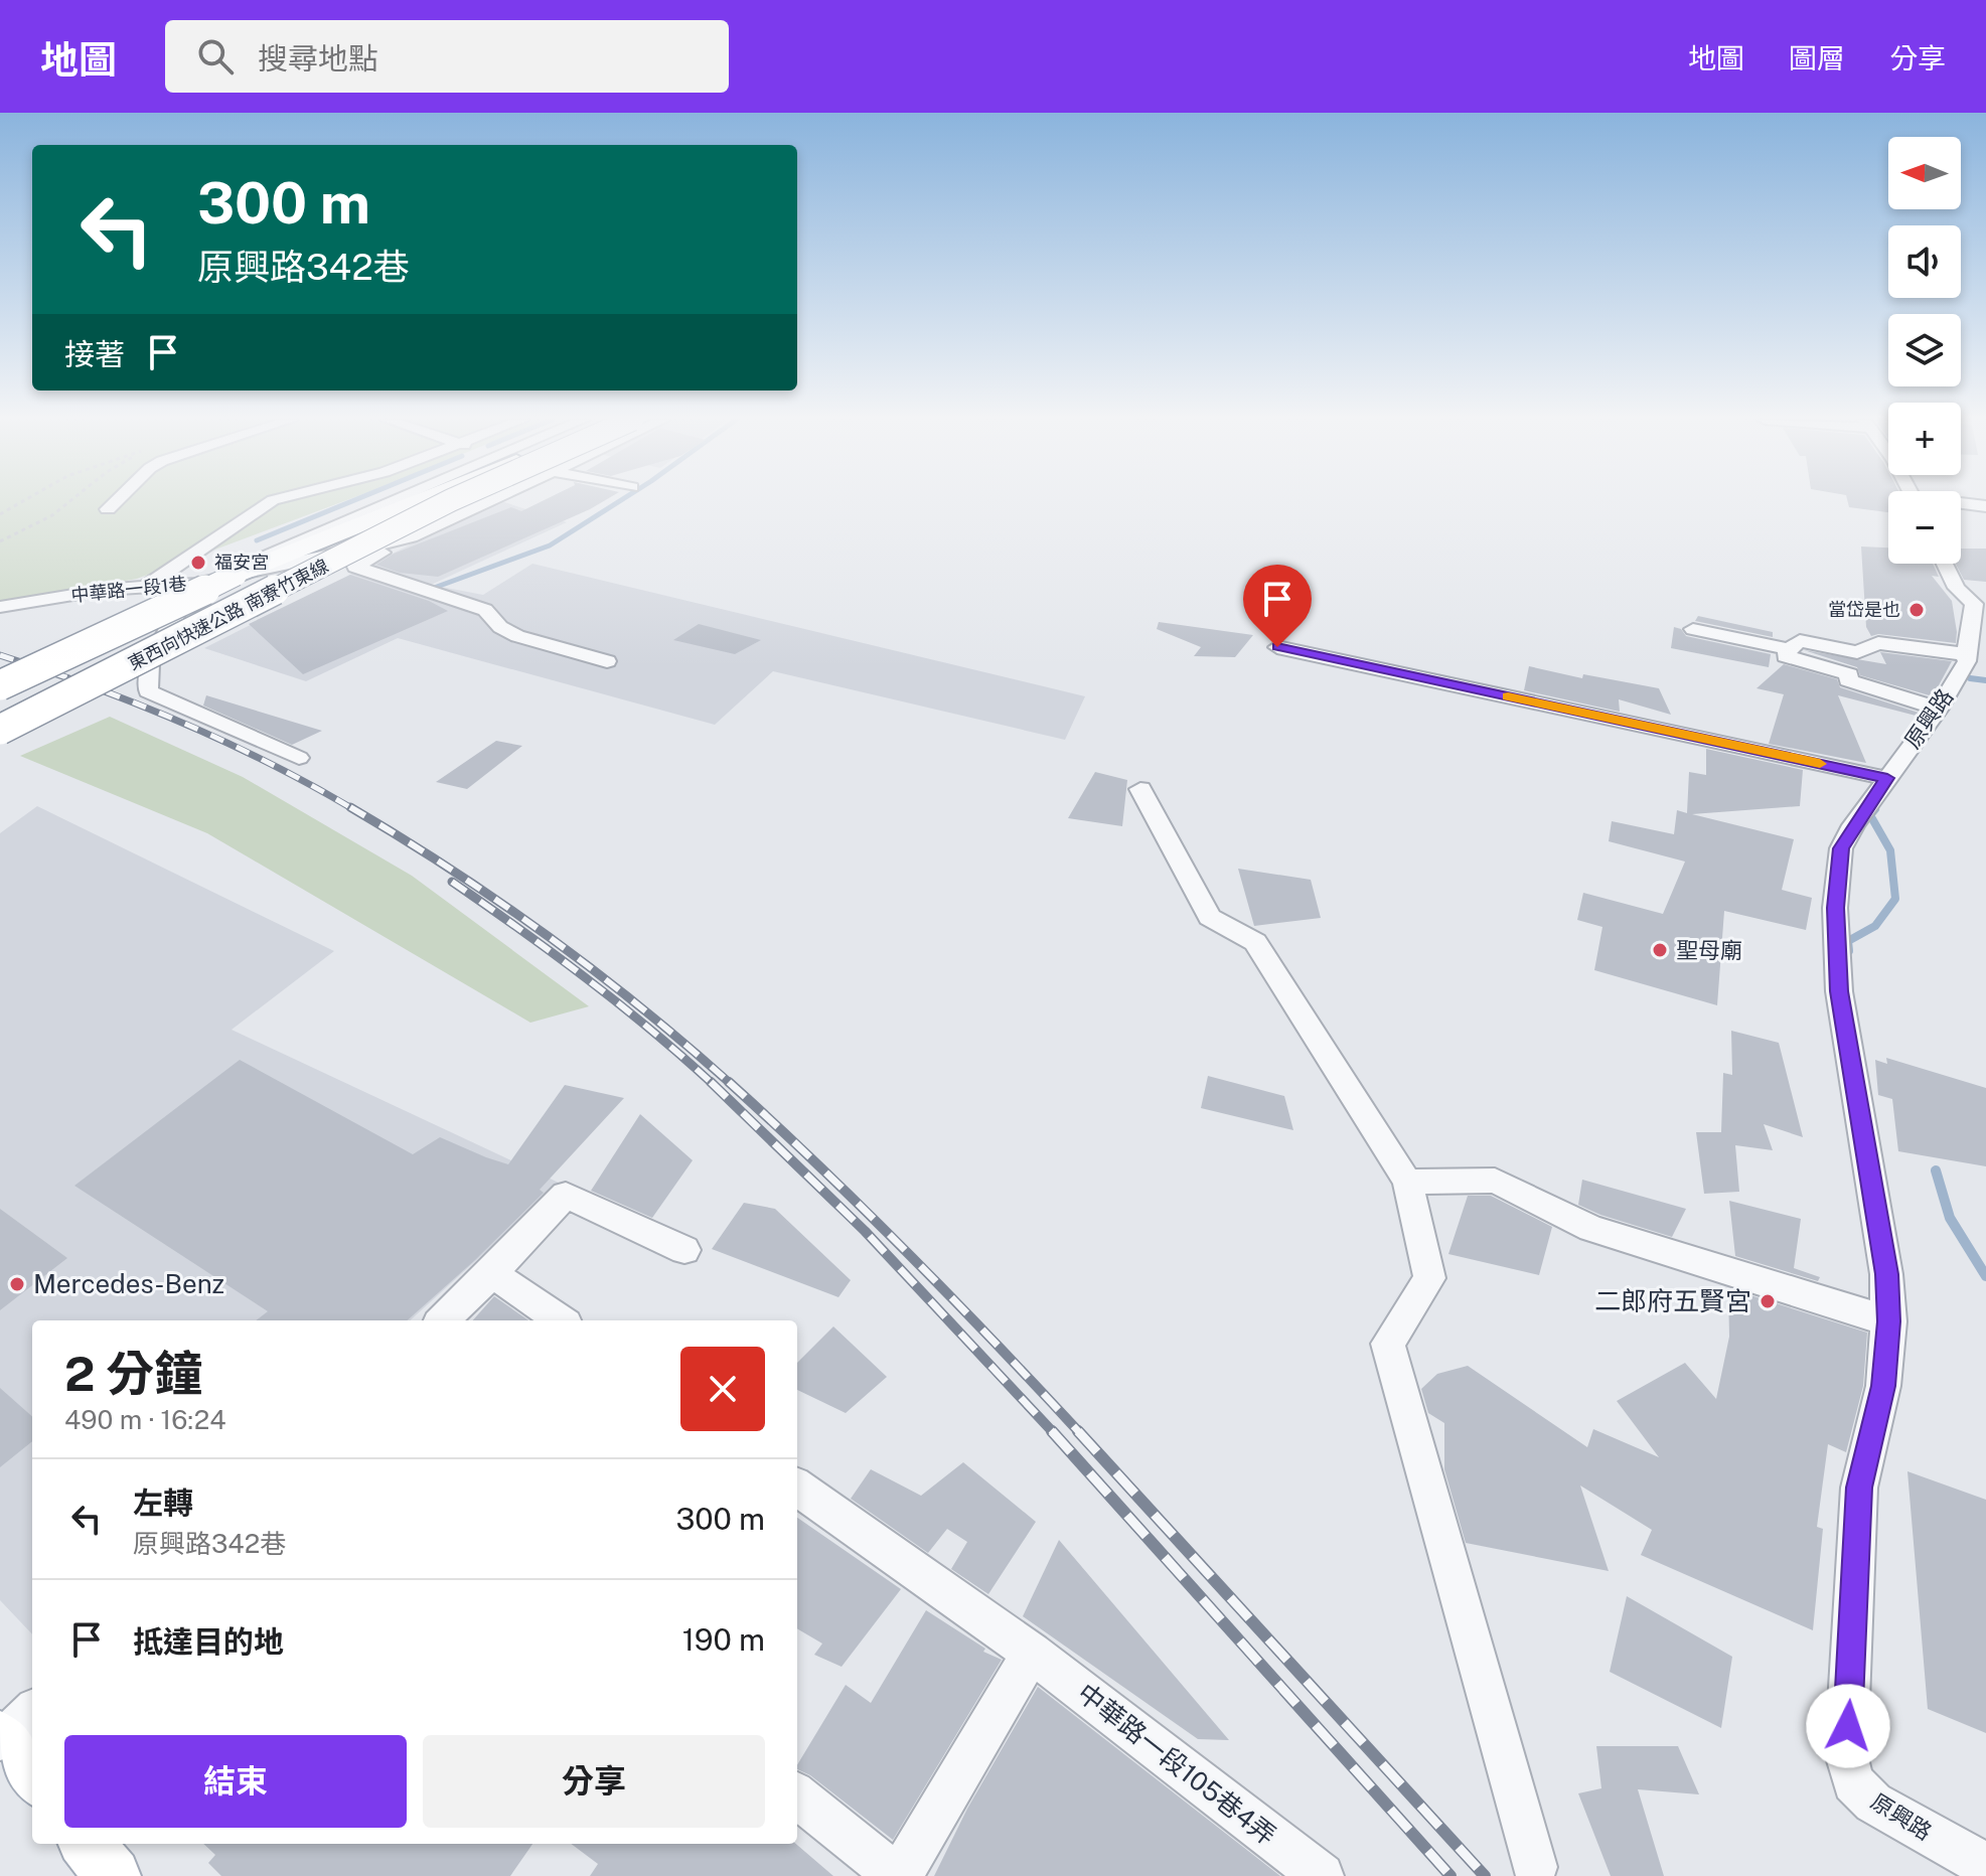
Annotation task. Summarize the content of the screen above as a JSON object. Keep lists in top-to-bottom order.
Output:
{
  "streets": {
    "highway": ["東西向快速公路 南寮竹東線"],
    "street": ["中華路一段1巷", "原興路", "中華路一段105巷4弄"]
  },
  "places": [
    "福安宮",
    "當岱是也",
    "聖母廟",
    "Mercedes-Benz",
    "二郎府五賢宮"
  ],
  "north": "left",
  "page": {
    "header": "地圖",
    "search": "搜尋地點",
    "nav": ["地圖", "圖層", "分享"],
    "map_buttons": ["+", "−"],
    "turn": ["300 m", "原興路342巷"],
    "then": "接著",
    "heading": ["2 分鐘", "490 m · 16:24"],
    "list": [
      {
        "name": "左轉",
        "note": "原興路342巷",
        "value": "300 m"
      },
      {
        "name": "抵達目的地",
        "value": "190 m"
      }
    ],
    "buttons": ["結束", "分享"]
  }
}
